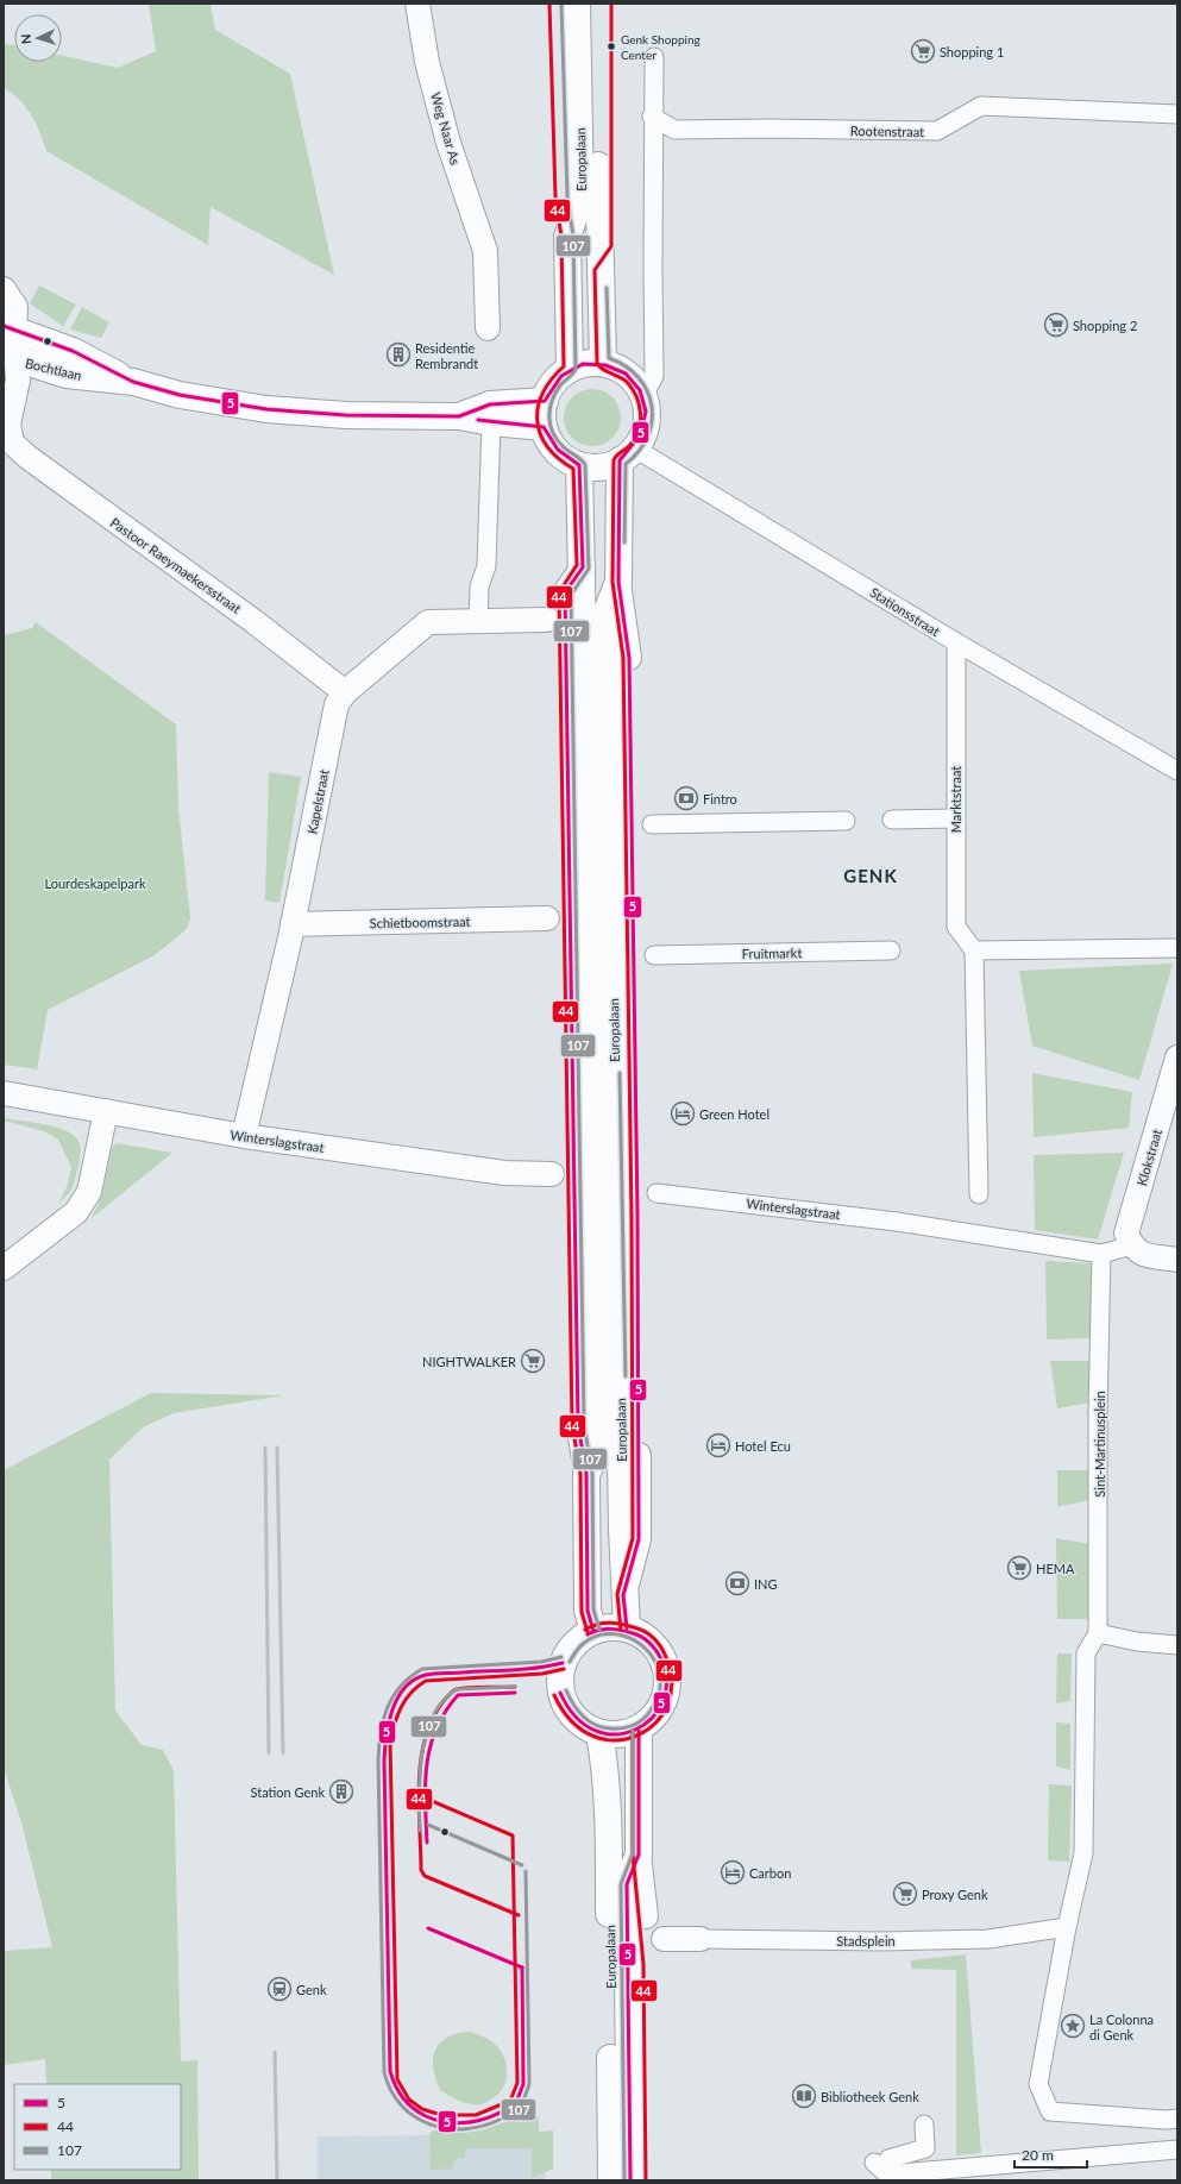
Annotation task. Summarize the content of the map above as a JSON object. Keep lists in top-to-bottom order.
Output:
{
  "streets": {
    "main road": ["Europalaan", "Bochtlaan"],
    "street": [
      "Weg Naar As",
      "Rootenstraat",
      "Pastoor Raeymaekersstraat",
      "Stationsstraat",
      "Marktstraat",
      "Kapelstraat",
      "Schietboomstraat",
      "Fruitmarkt",
      "Winterslagstraat",
      "Klokstraat",
      "Sint-Martinusplein",
      "Stadsplein"
    ]
  },
  "crossings": [
    ["Europalaan", "Bochtlaan"],
    ["Europalaan", "Stationsstraat"],
    ["Bochtlaan", "Pastoor Raeymaekersstraat"],
    ["Bochtlaan", "Stationsstraat"],
    ["Pastoor Raeymaekersstraat", "Kapelstraat"],
    ["Stationsstraat", "Marktstraat"],
    ["Kapelstraat", "Schietboomstraat"],
    ["Kapelstraat", "Winterslagstraat"],
    ["Winterslagstraat", "Sint-Martinusplein"]
  ],
  "districts": ["GENK"],
  "parks": ["Lourdeskapelpark"],
  "places": {
    "other": ["Genk Shopping Center"],
    "supermarket": [
      "Shopping 1",
      "Shopping 2",
      "NIGHTWALKER",
      "HEMA",
      "Proxy Genk"
    ],
    "building": ["Residentie Rembrandt", "Station Genk"],
    "bank": ["Fintro", "ING"],
    "hotel": ["Green Hotel", "Hotel Ecu", "Carbon"],
    "station": ["Genk"],
    "place": ["La Colonna di Genk"],
    "library": ["Bibliotheek Genk"]
  },
  "lines": ["transit line 44", "transit line 107", "transit line 5"],
  "legend": ["5", "44", "107"],
  "scale_bar": "20 m",
  "north": "left"
}
